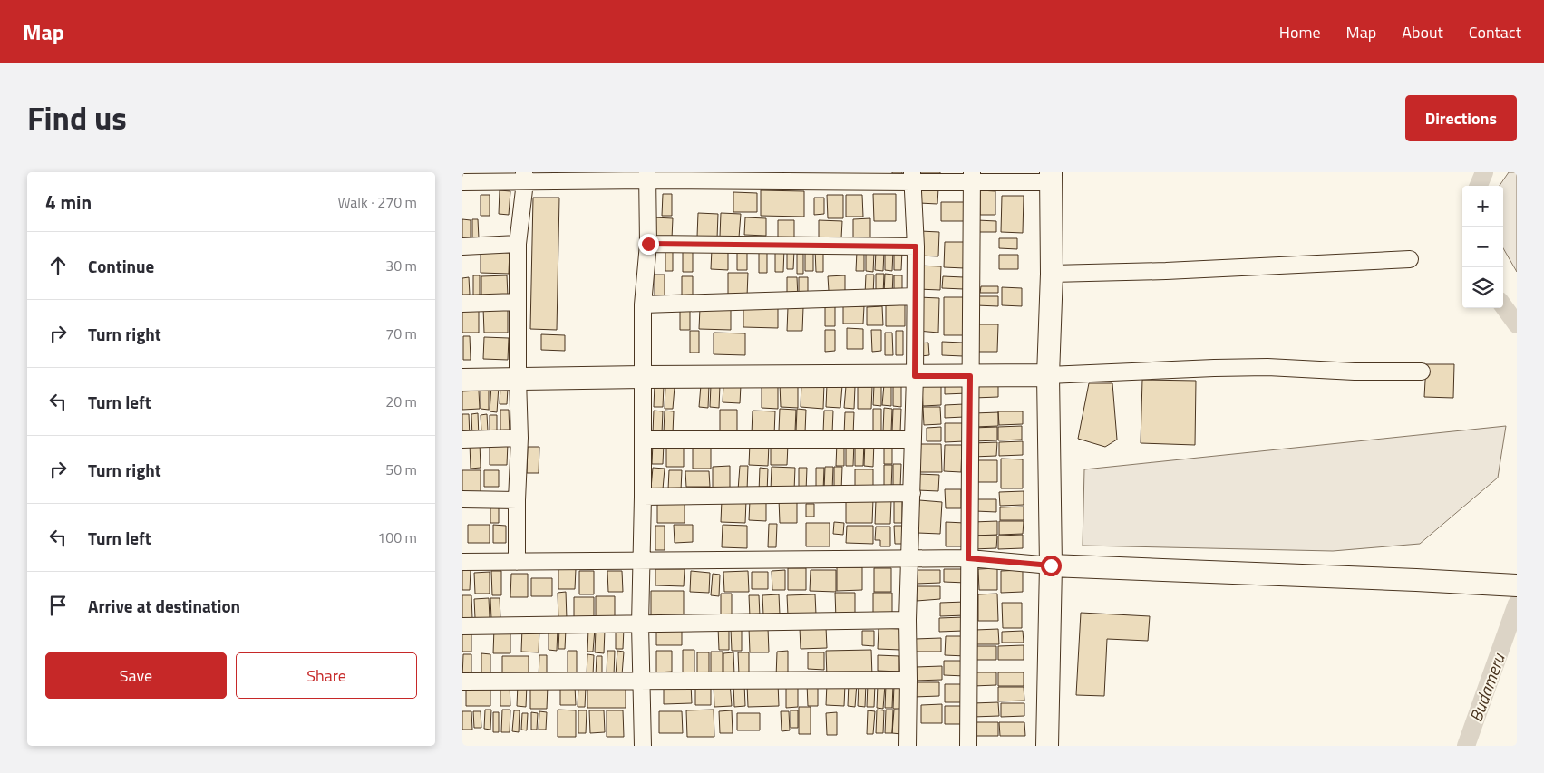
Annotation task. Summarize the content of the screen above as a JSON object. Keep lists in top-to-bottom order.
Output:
{
  "water": ["Budameru"],
  "page": {
    "header": "Map",
    "nav": [
      "Home",
      "Map",
      "About",
      "Contact"
    ],
    "title": "Find us",
    "buttons": [
      "Directions",
      ["Save", "Share"]
    ],
    "heading": ["4 min", "Walk · 270 m"],
    "map_buttons": ["+", "−"],
    "list": [
      ["Continue", "30 m"],
      ["Turn right", "70 m"],
      ["Turn left", "20 m"],
      ["Turn right", "50 m"],
      ["Turn left", "100 m"],
      "Arrive at destination"
    ]
  }
}
